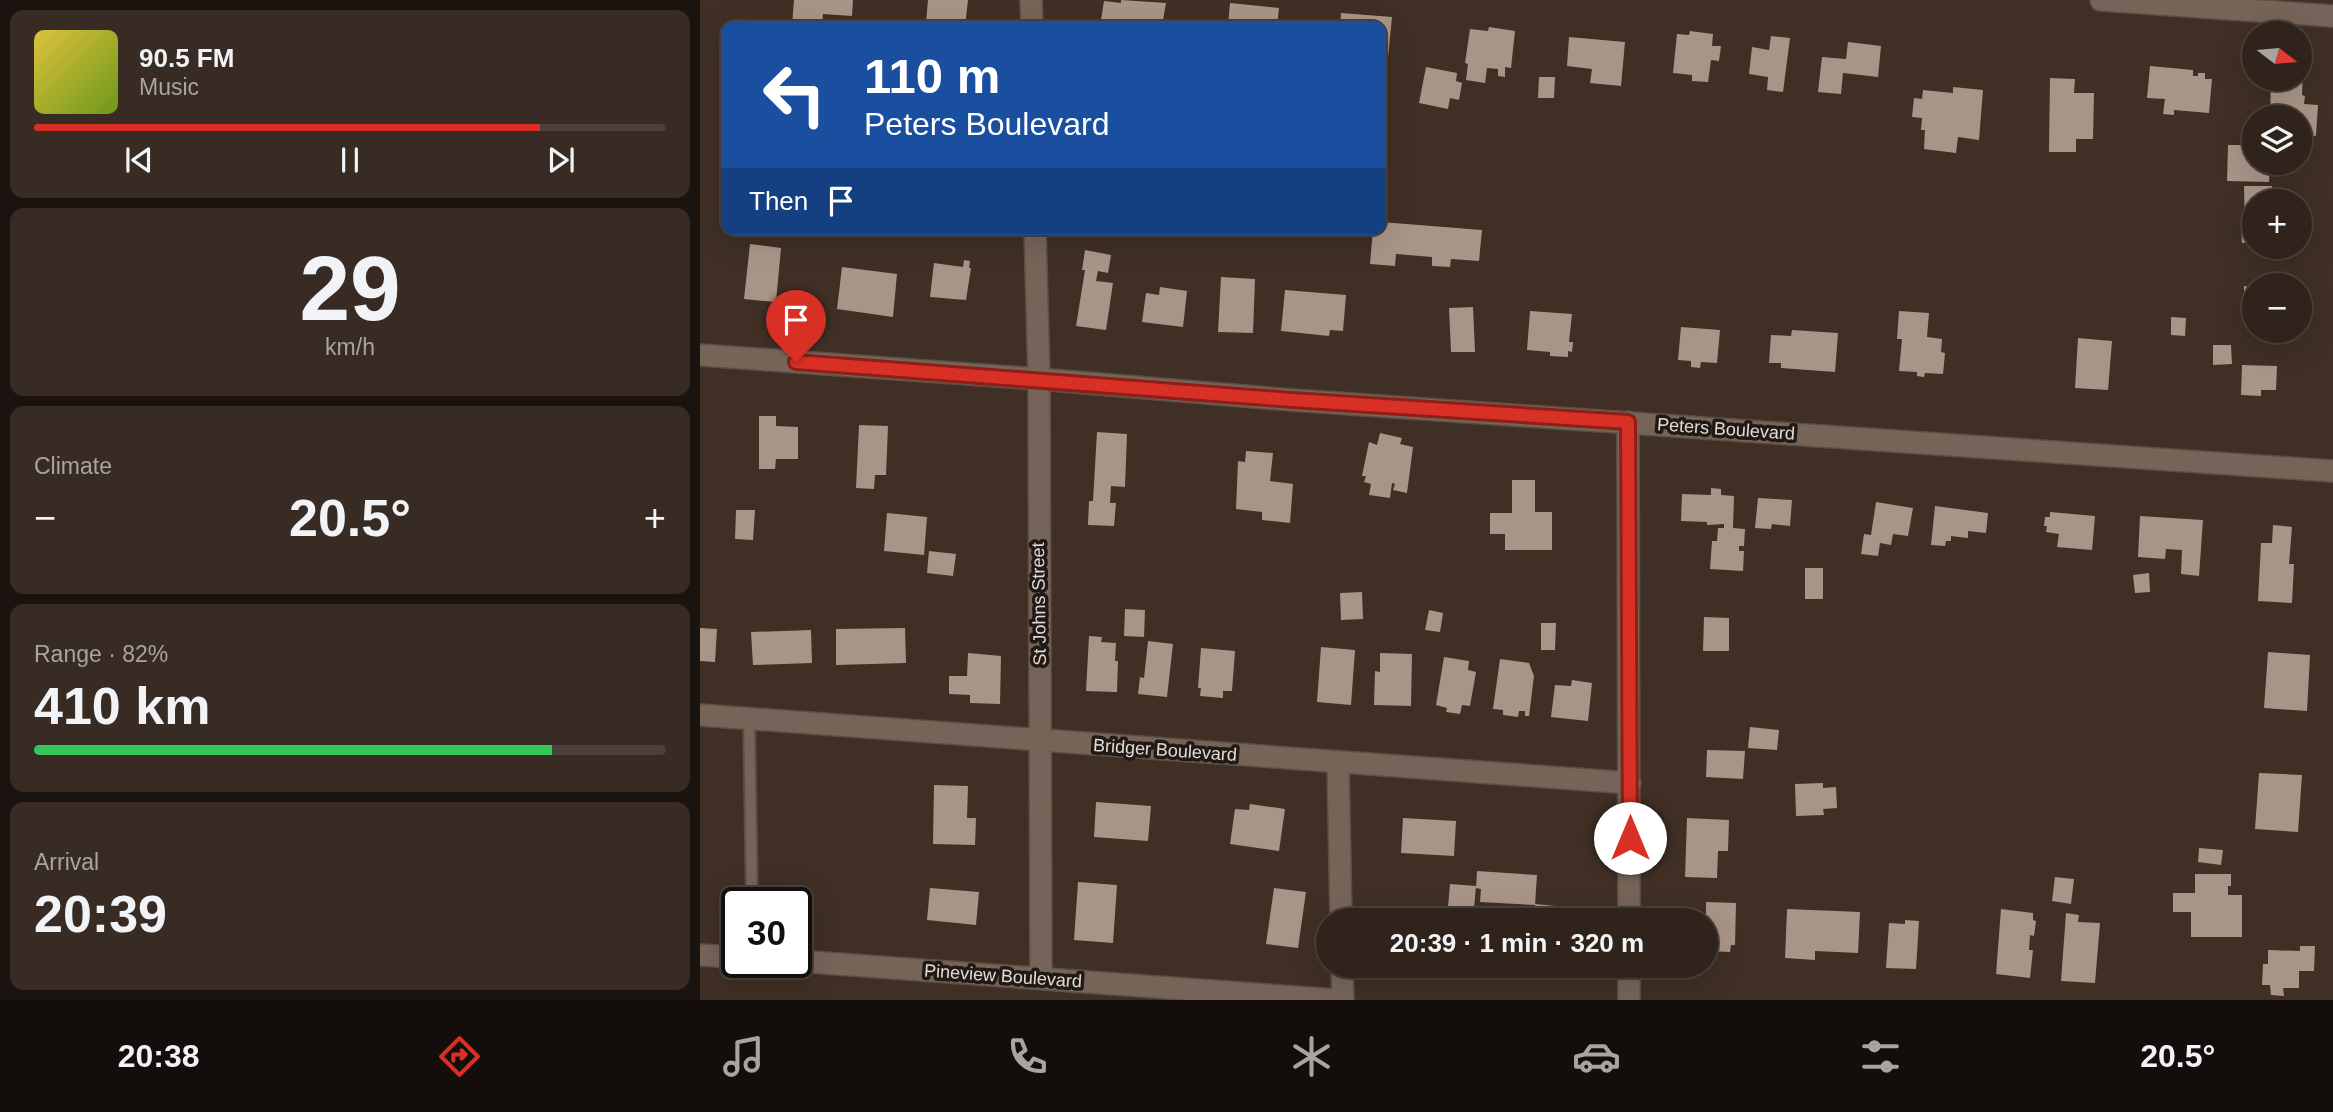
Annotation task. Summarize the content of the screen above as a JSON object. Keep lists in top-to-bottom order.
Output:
{
  "streets": {
    "street": [
      "Peters Boulevard",
      "St Johns Street",
      "Bridger Boulevard",
      "Pineview Boulevard"
    ]
  },
  "crossings": [
    ["Peters Boulevard", "St Johns Street"],
    ["St Johns Street", "Bridger Boulevard"],
    ["St Johns Street", "Pineview Boulevard"]
  ],
  "north": "right",
  "page": {
    "map_buttons": ["+", "−"],
    "turn": ["110 m", "Peters Boulevard"],
    "song": ["90.5 FM", "Music"],
    "then": "Then",
    "tile": [
      ["29", "km/h"],
      "Climate",
      ["Range · 82%", "410 km"],
      ["Arrival", "20:39"]
    ],
    "heat": ["−", "20.5°", "+"],
    "limit": "30",
    "trip": "20:39 · 1 min · 320 m",
    "tabs": ["20:38", "20.5°"]
  }
}
